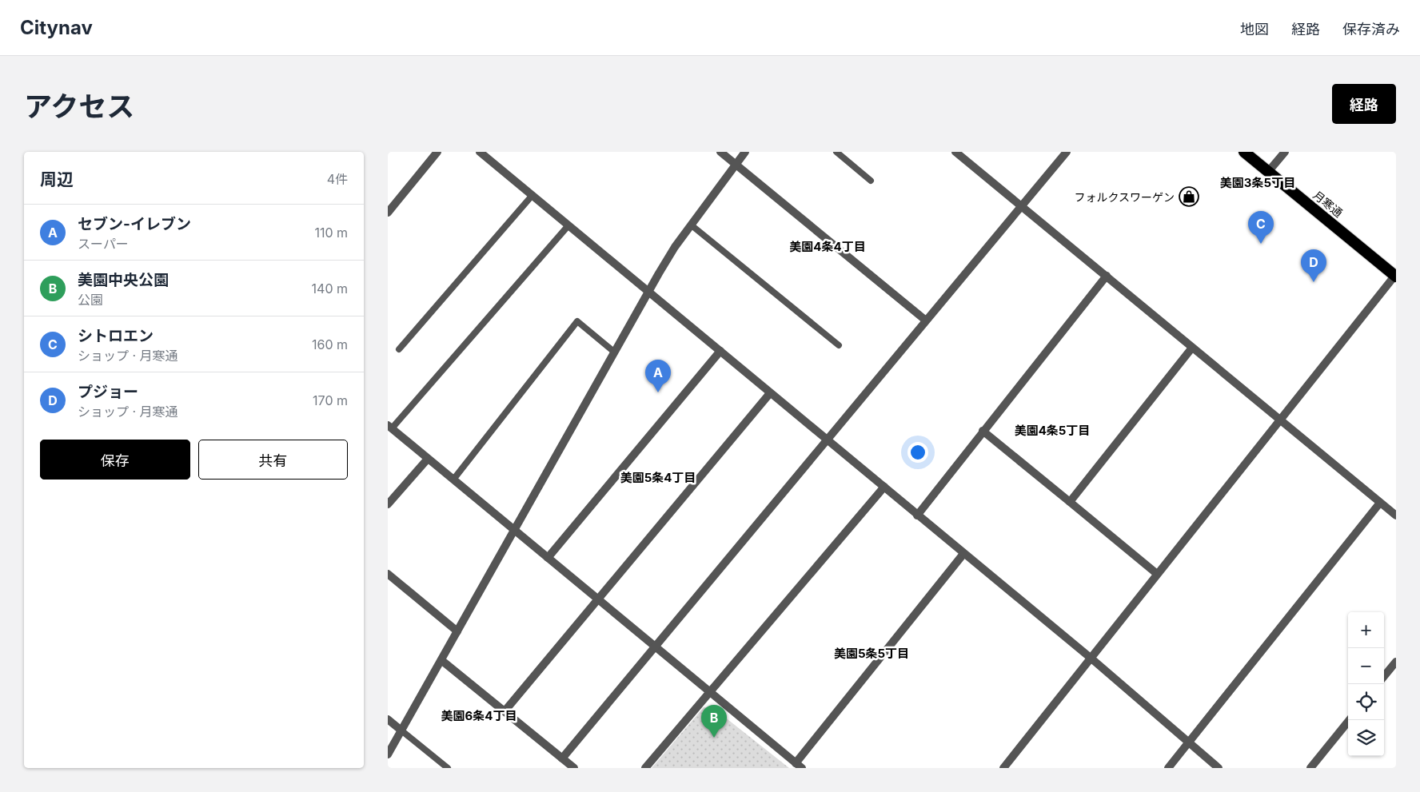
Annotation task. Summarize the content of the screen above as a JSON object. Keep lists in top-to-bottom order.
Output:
{
  "streets": {
    "highway": ["月寒通"]
  },
  "districts": [
    "美園3条5丁目",
    "美園4条4丁目",
    "美園4条5丁目",
    "美園5条4丁目",
    "美園5条5丁目",
    "美園6条4丁目"
  ],
  "places": {
    "shop": ["フォルクスワーゲン"]
  },
  "page": {
    "header": "Citynav",
    "nav": ["地図", "経路", "保存済み"],
    "title": "アクセス",
    "buttons": [
      "経路",
      ["保存", "共有"]
    ],
    "heading": ["周辺", "4件"],
    "list": [
      {
        "mark": "A",
        "name": "セブン-イレブン",
        "note": "スーパー",
        "value": "110 m"
      },
      {
        "mark": "B",
        "name": "美園中央公園",
        "note": "公園",
        "value": "140 m"
      },
      {
        "mark": "C",
        "name": "シトロエン",
        "note": "ショップ · 月寒通",
        "value": "160 m"
      },
      {
        "mark": "D",
        "name": "プジョー",
        "note": "ショップ · 月寒通",
        "value": "170 m"
      }
    ],
    "pins": [
      "C",
      "D",
      "A",
      "B"
    ],
    "map_buttons": ["+", "−"]
  }
}
